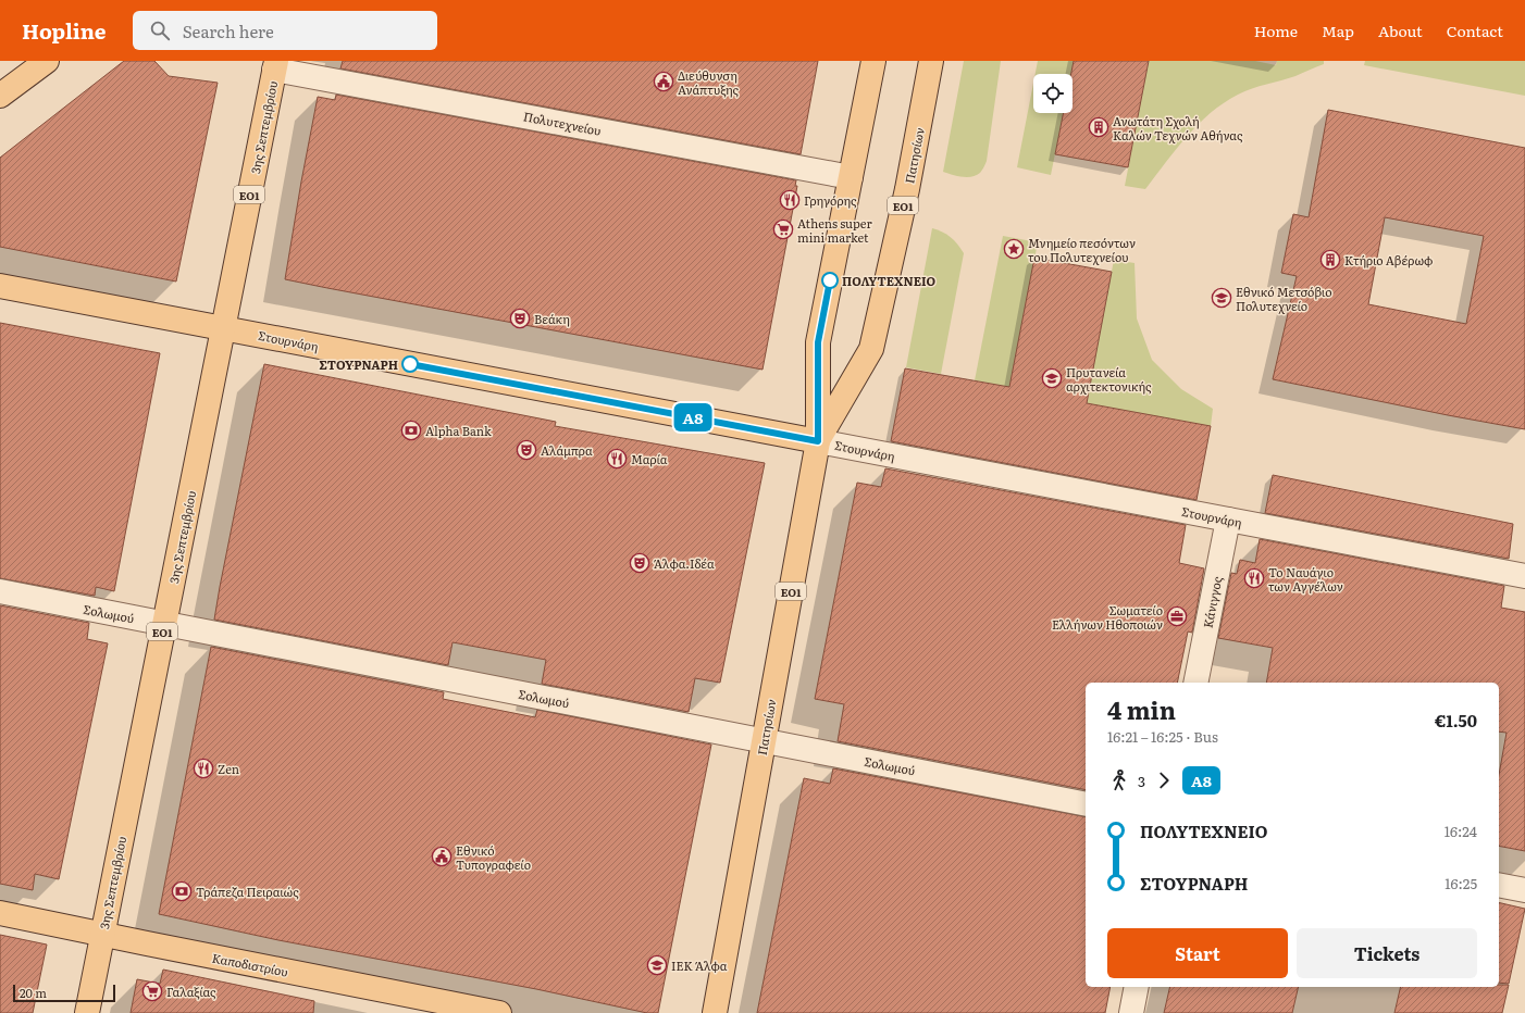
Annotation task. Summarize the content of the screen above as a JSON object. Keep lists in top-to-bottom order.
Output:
{
  "streets": {
    "main road": [
      "3ης Σεπτεμβρίου",
      "Πατησίων",
      "ΕΟ1",
      "Στουρνάρη",
      "Καποδιστρίου"
    ],
    "street": ["Πολυτεχνείου", "Κάνιγγος", "Σολωμού"]
  },
  "crossings": [
    ["Πολυτεχνείου", "3ης Σεπτεμβρίου"],
    ["Πολυτεχνείου", "Πατησίων"],
    ["3ης Σεπτεμβρίου", "Στουρνάρη"],
    ["3ης Σεπτεμβρίου", "Σολωμού"],
    ["3ης Σεπτεμβρίου", "Καποδιστρίου"],
    ["Πατησίων", "Στουρνάρη"],
    ["Πατησίων", "Σολωμού"],
    ["Στουρνάρη", "Κάνιγγος"]
  ],
  "places": {
    "public building": ["Διεύθυνση Ανάπτυξης", "Εθνικό Τυπογραφείο"],
    "building": ["Ανωτάτη Σχολή Καλών Τεχνών Αθήνας", "Κτήριο Αβέρωφ"],
    "restaurant": [
      "Γρηγόρης",
      "Μαρία",
      "Το Ναυάγιο των Αγγέλων",
      "Zen"
    ],
    "supermarket": ["Athens super mini market", "Γαλαξίας"],
    "place": ["Μνημείο πεσόντων του Πολυτεχνείου"],
    "other": ["ΠΟΛΥΤΕΧΝΕΙΟ", "ΣΤΟΥΡΝΑΡΗ"],
    "school or university": ["Εθνικό Μετσόβιο Πολυτεχνείο", "Πρυτανεία αρχιτεκτονικής", "ΙΕΚ Άλφα"],
    "theatre": ["Βεάκη", "Αλάμπρα", "Άλφα.Ιδέα"],
    "bank": ["Alpha Bank", "Τράπεζα Πειραιώς"],
    "office": ["Σωματείο Ελλήνων Ηθοποιών"]
  },
  "lines": ["bus line A8"],
  "scale_bar": "20 m",
  "page": {
    "header": "Hopline",
    "search": "Search here",
    "nav": [
      "Home",
      "Map",
      "About",
      "Contact"
    ],
    "on_map": "A8",
    "heading": ["4 min", "16:21 – 16:25 · Bus", "€1.50"],
    "legs": ["3", "A8"],
    "list": [
      {
        "name": "ΠΟΛΥΤΕΧΝΕΙΟ",
        "value": "16:24"
      },
      {
        "name": "ΣΤΟΥΡΝΑΡΗ",
        "value": "16:25"
      }
    ],
    "buttons": ["Start", "Tickets"],
    "scale": "20 m"
  }
}
